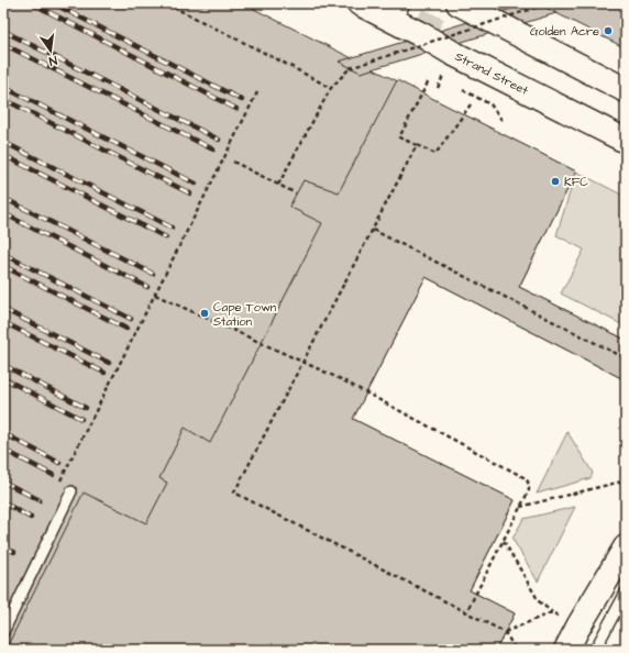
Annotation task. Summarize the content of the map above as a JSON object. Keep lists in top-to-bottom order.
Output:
{
  "streets": {
    "main road": ["Strand Street"]
  },
  "places": ["Golden Acre", "KFC", "Cape Town Station"],
  "north": "bottom"
}
